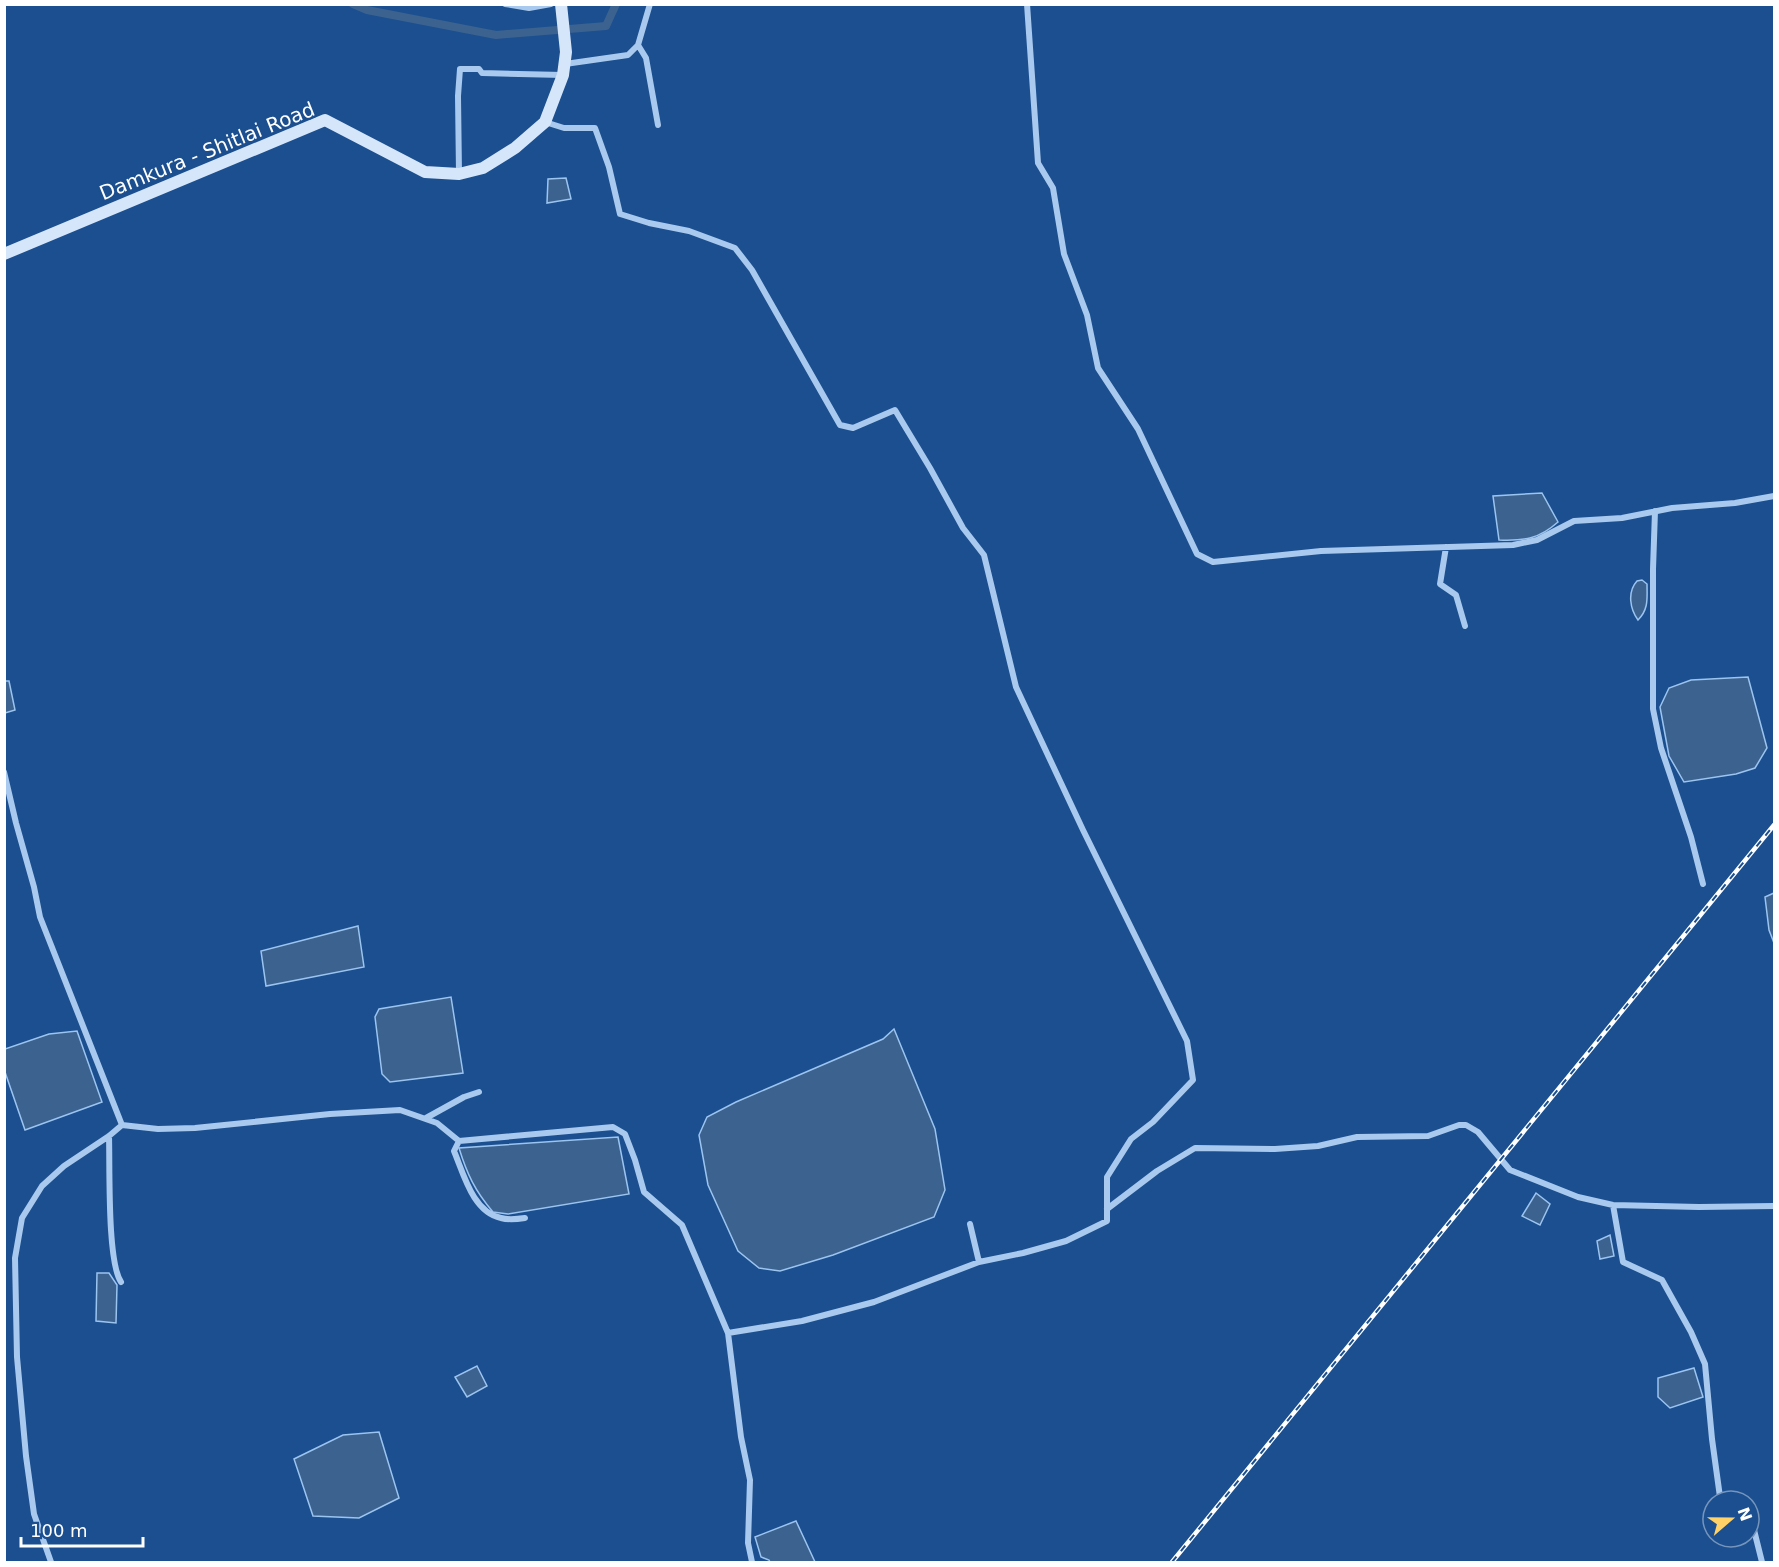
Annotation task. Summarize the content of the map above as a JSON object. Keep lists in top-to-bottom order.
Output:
{
  "streets": {
    "street": ["Damkura - Shitlai Road"]
  },
  "scale_bar": "100 m",
  "north": "right"
}
